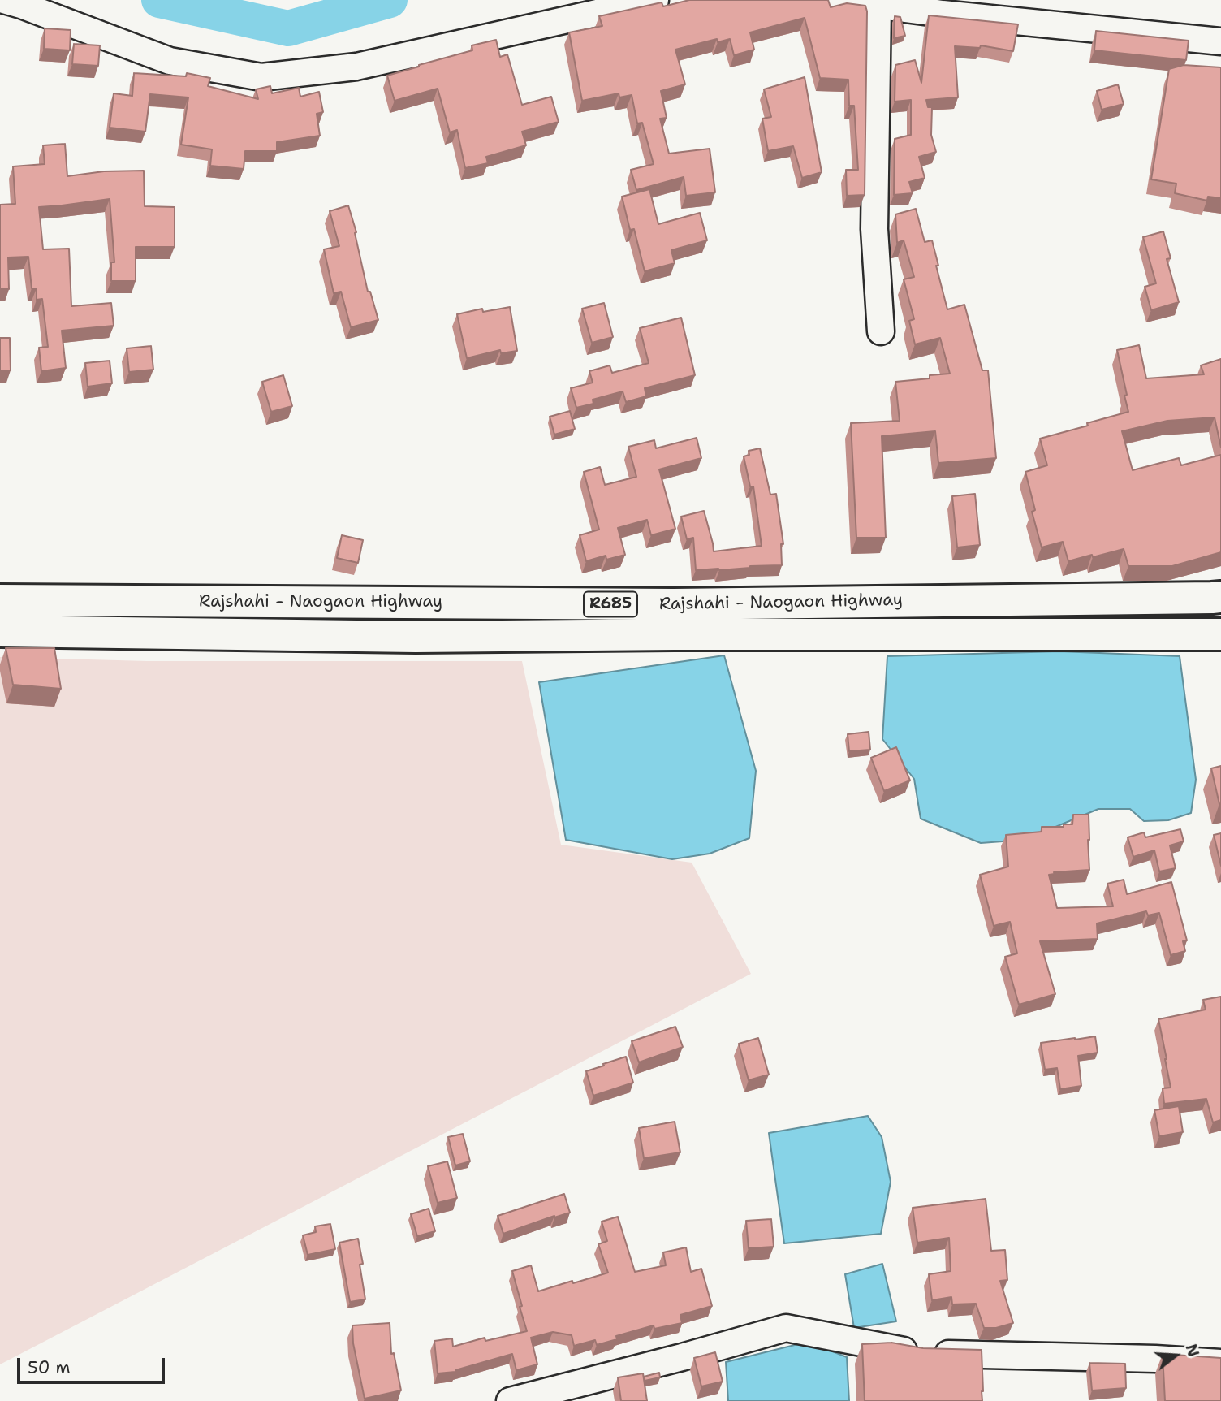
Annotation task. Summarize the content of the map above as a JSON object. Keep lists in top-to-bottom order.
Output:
{
  "streets": {
    "main road": ["Rajshahi - Naogaon Highway", "R685"]
  },
  "scale_bar": "50 m",
  "north": "right"
}
